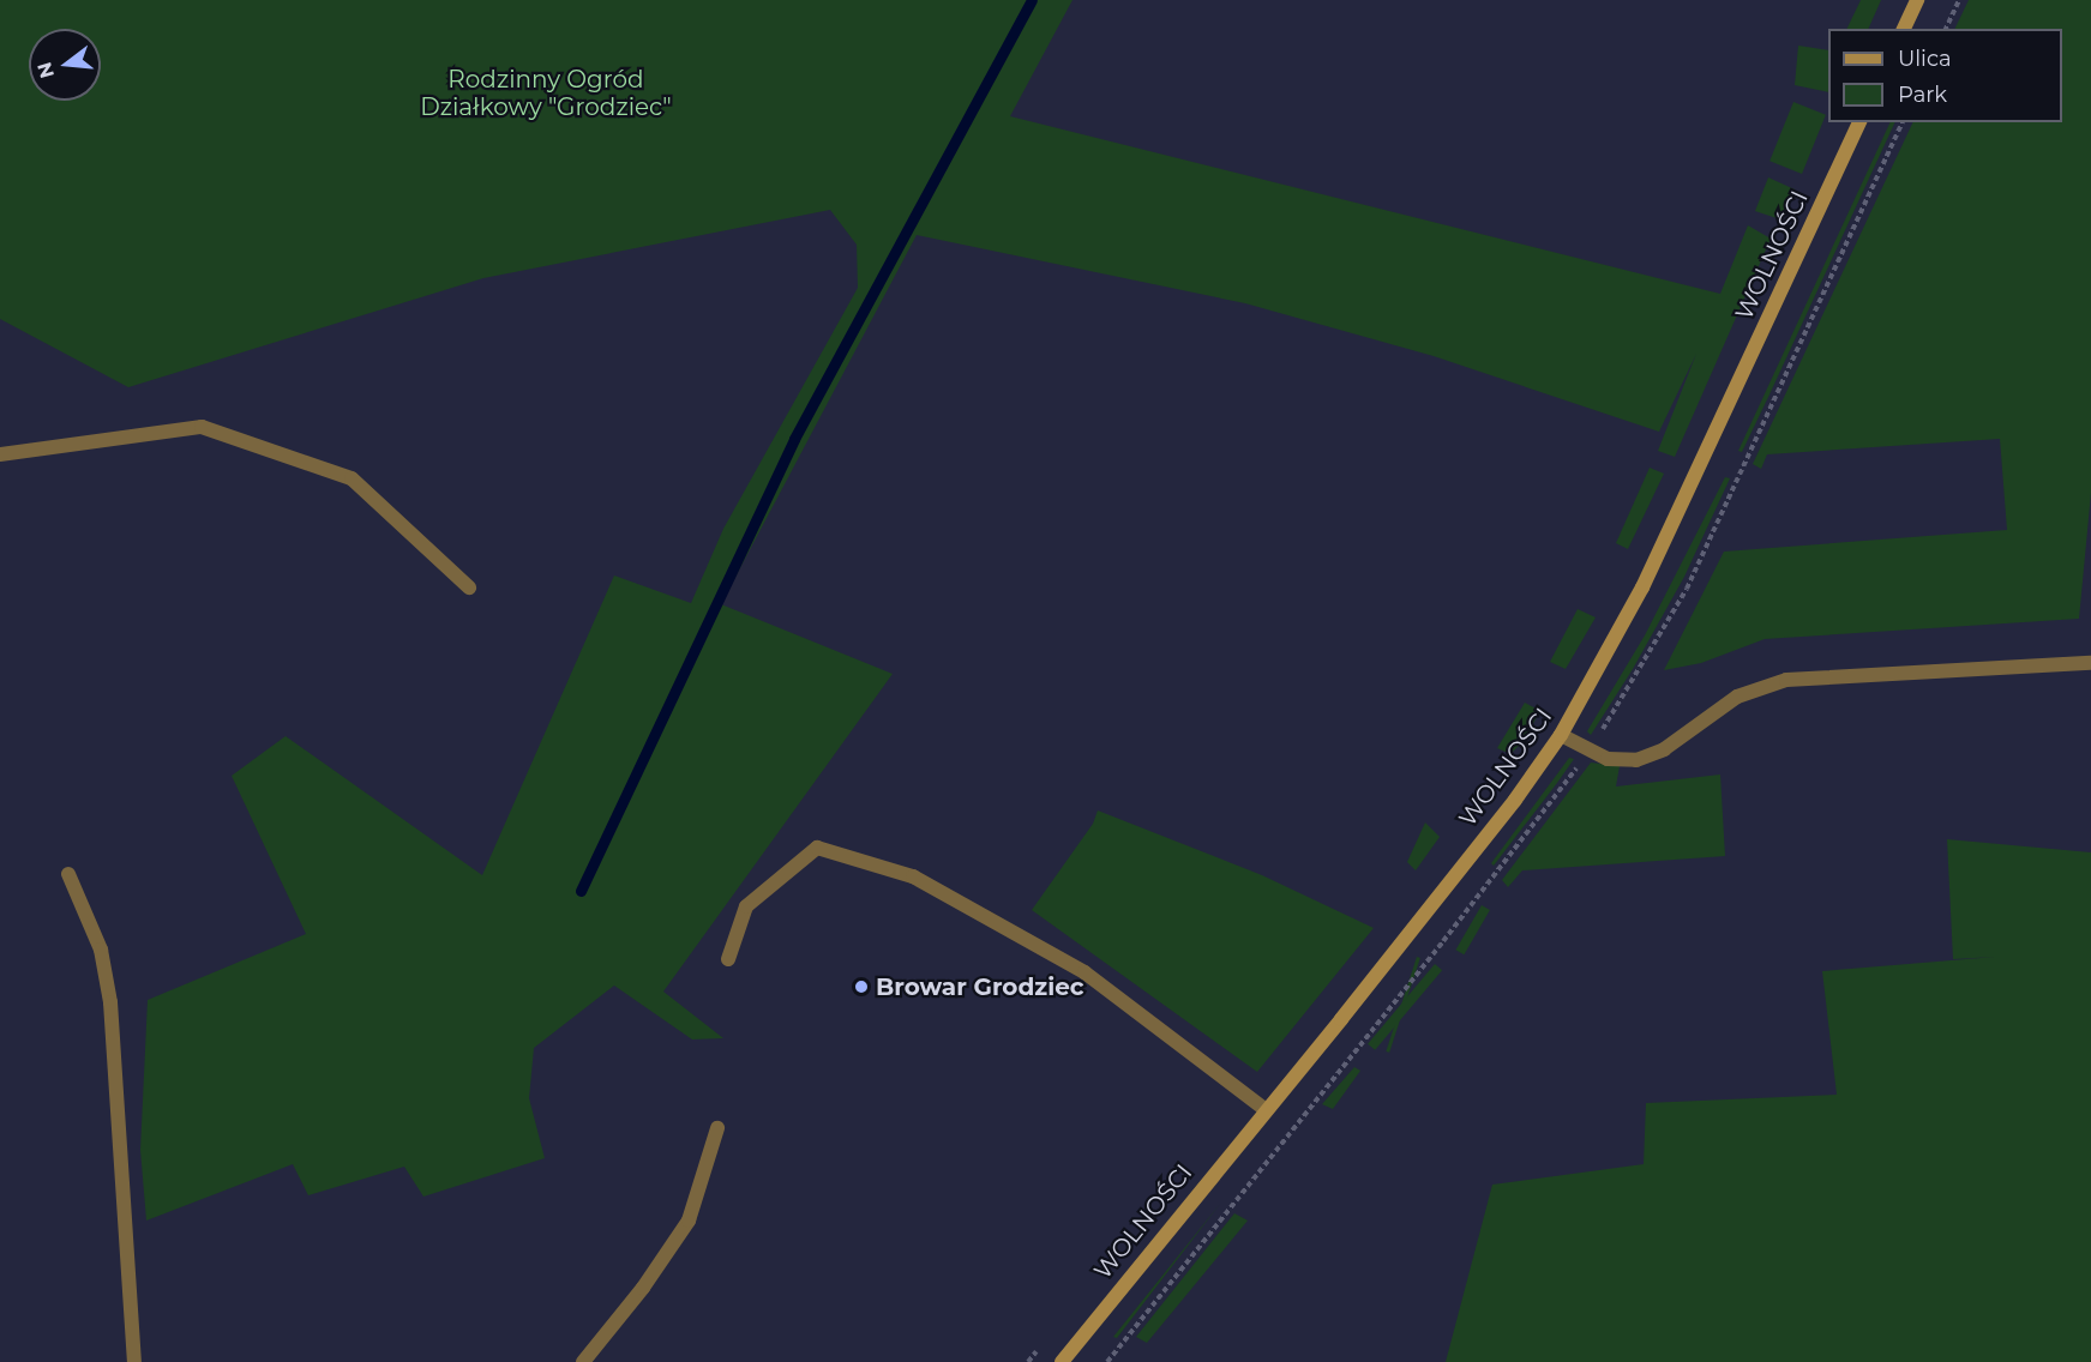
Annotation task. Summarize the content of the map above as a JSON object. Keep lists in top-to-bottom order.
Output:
{
  "streets": {
    "street": ["WOLNOŚCI"]
  },
  "parks": ["Rodzinny Ogród Działkowy \"Grodziec\""],
  "places": ["Browar Grodziec"],
  "legend": ["Ulica", "Park"],
  "north": "left"
}
